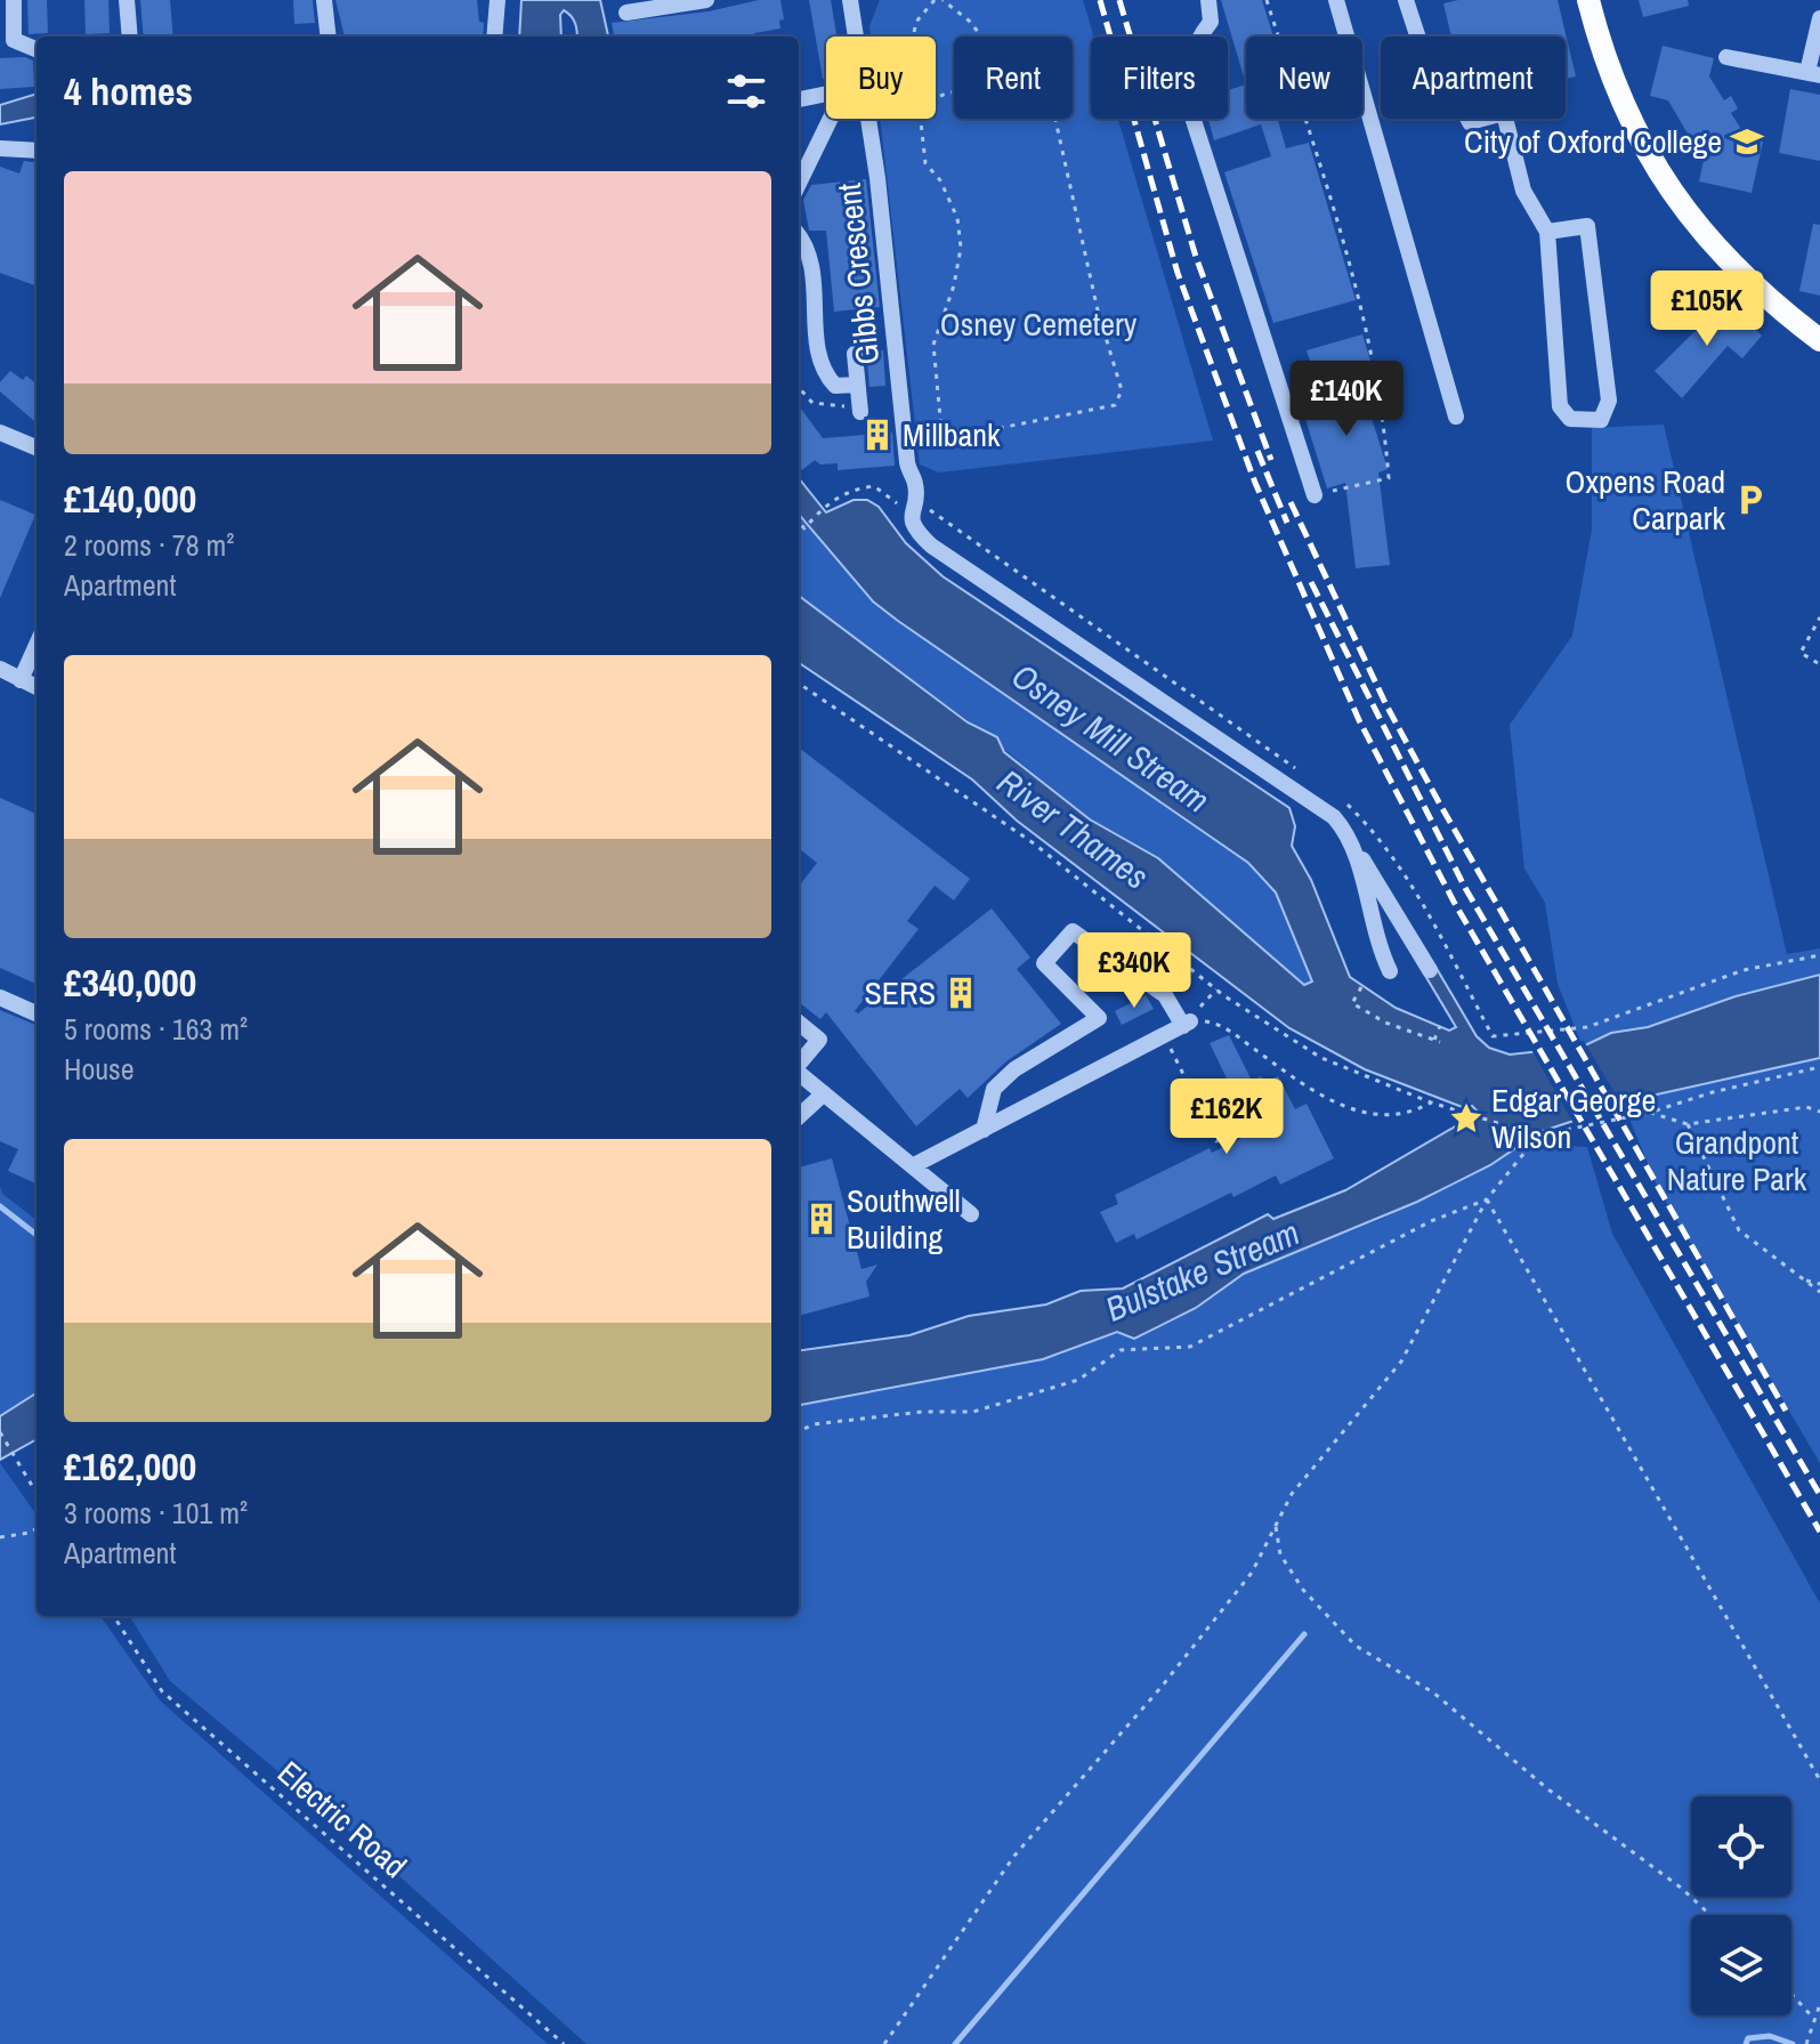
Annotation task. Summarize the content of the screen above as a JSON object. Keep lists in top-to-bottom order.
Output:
{
  "streets": {
    "street": ["Gibbs Crescent"],
    "path": ["Electric Road"]
  },
  "water": ["Osney Mill Stream", "River Thames", "Bulstake Stream"],
  "parks": ["Osney Cemetery", "Grandpont Nature Park"],
  "places": {
    "school or university": ["City of Oxford College"],
    "building": ["Millbank", "SERS", "Southwell Building"],
    "parking": ["Oxpens Road Carpark"],
    "place": ["Edgar George Wilson"]
  },
  "page": {
    "chip": [
      "Buy",
      "Rent",
      "Filters",
      "New",
      "Apartment"
    ],
    "heading": "4 homes",
    "list": [
      {
        "name": "£140,000",
        "note": "2 rooms · 78 m² · Apartment"
      },
      {
        "name": "£340,000",
        "note": "5 rooms · 163 m² · House"
      },
      {
        "name": "£162,000",
        "note": "3 rooms · 101 m² · Apartment"
      }
    ],
    "price": [
      "£105K",
      "£140K",
      "£340K",
      "£162K"
    ]
  }
}
